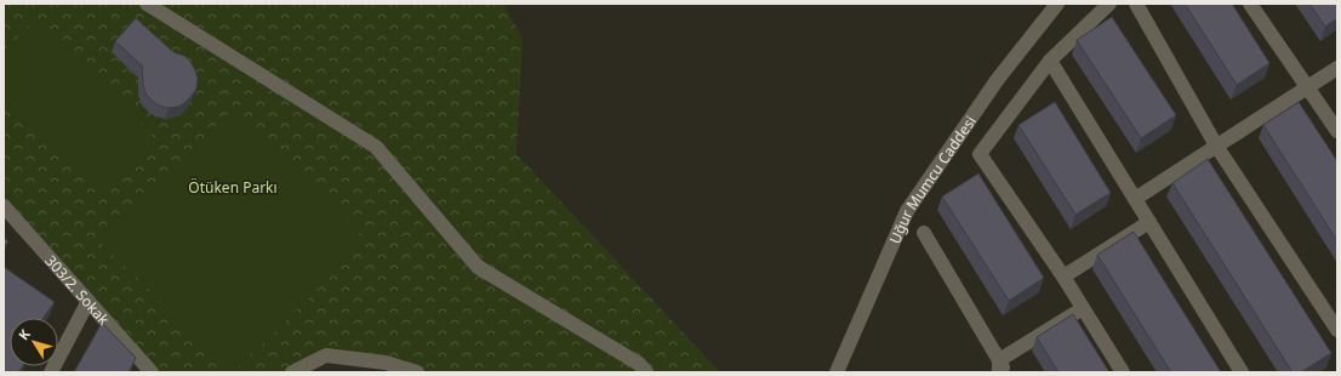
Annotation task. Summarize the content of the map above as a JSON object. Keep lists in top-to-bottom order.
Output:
{
  "streets": {
    "street": ["Uğur Mumcu Caddesi", "303/2. Sokak"]
  },
  "parks": ["Ötüken Parkı"],
  "north": "top left"
}
